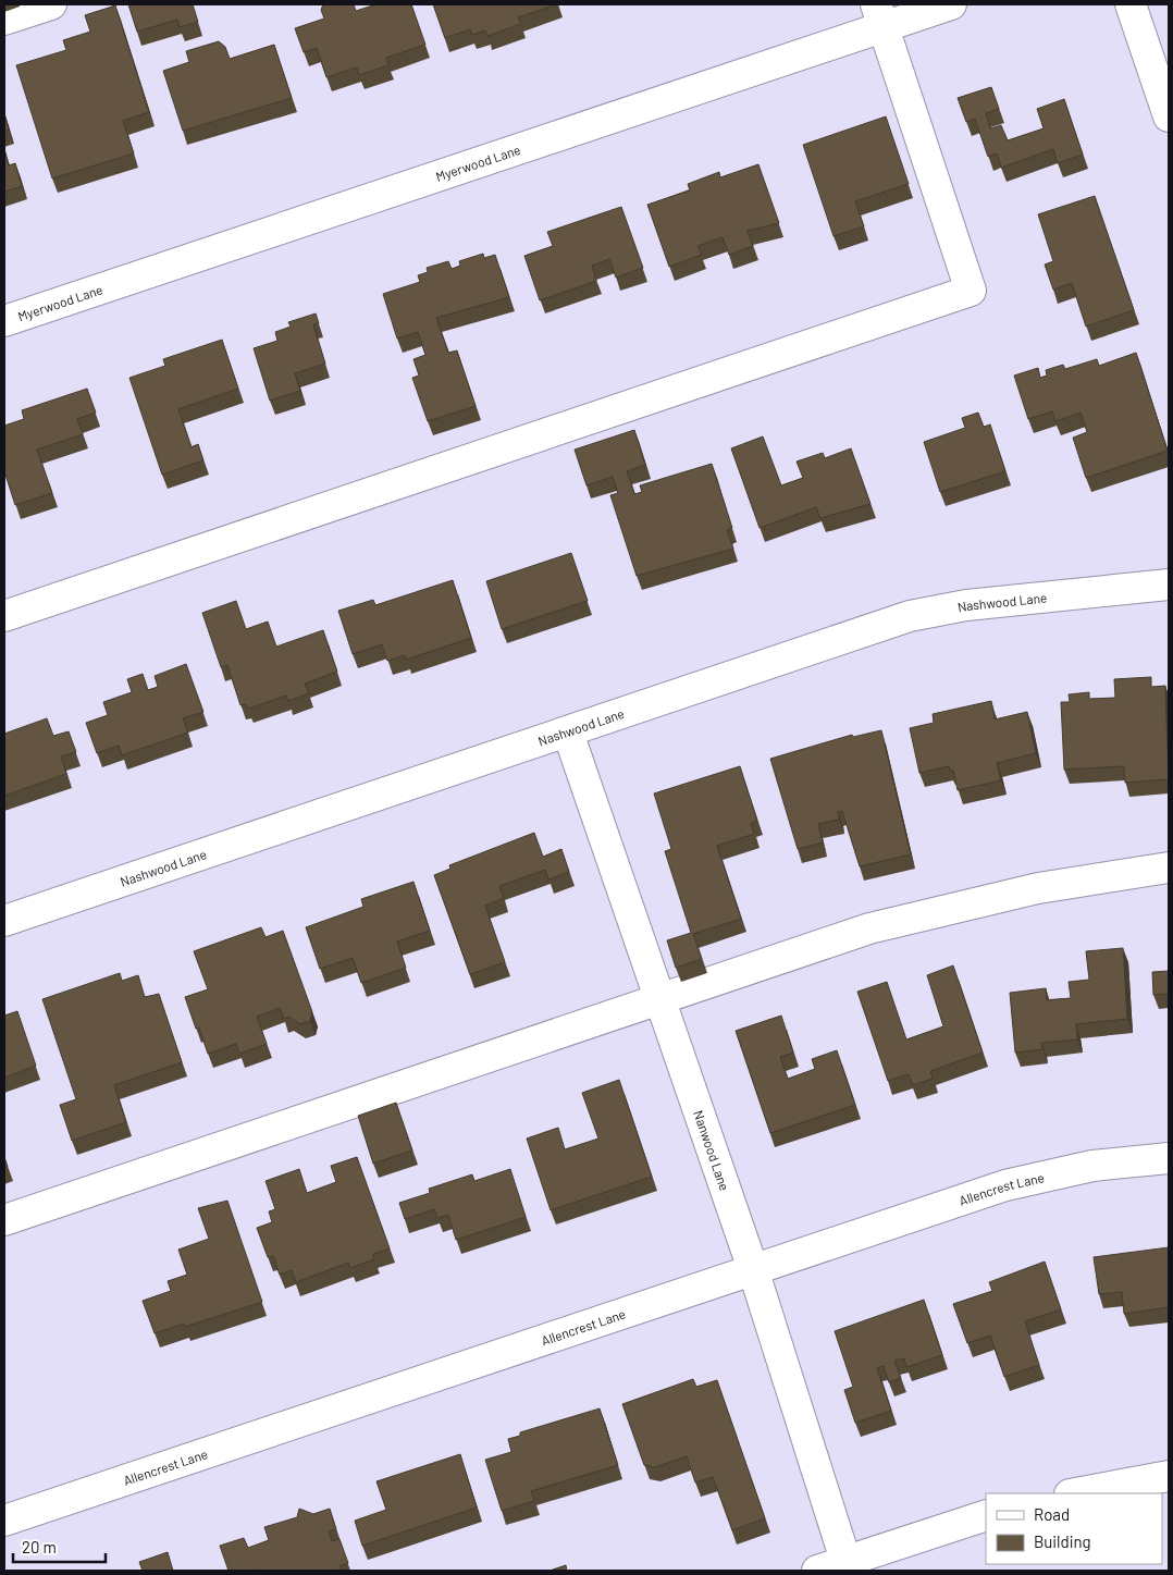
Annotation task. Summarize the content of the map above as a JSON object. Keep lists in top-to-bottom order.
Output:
{
  "streets": {
    "street": [
      "Myerwood Lane",
      "Nashwood Lane",
      "Nanwood Lane",
      "Allencrest Lane"
    ]
  },
  "crossings": [
    ["Nashwood Lane", "Nanwood Lane"],
    ["Nanwood Lane", "Allencrest Lane"]
  ],
  "legend": ["Road", "Building"],
  "scale_bar": "20 m"
}
